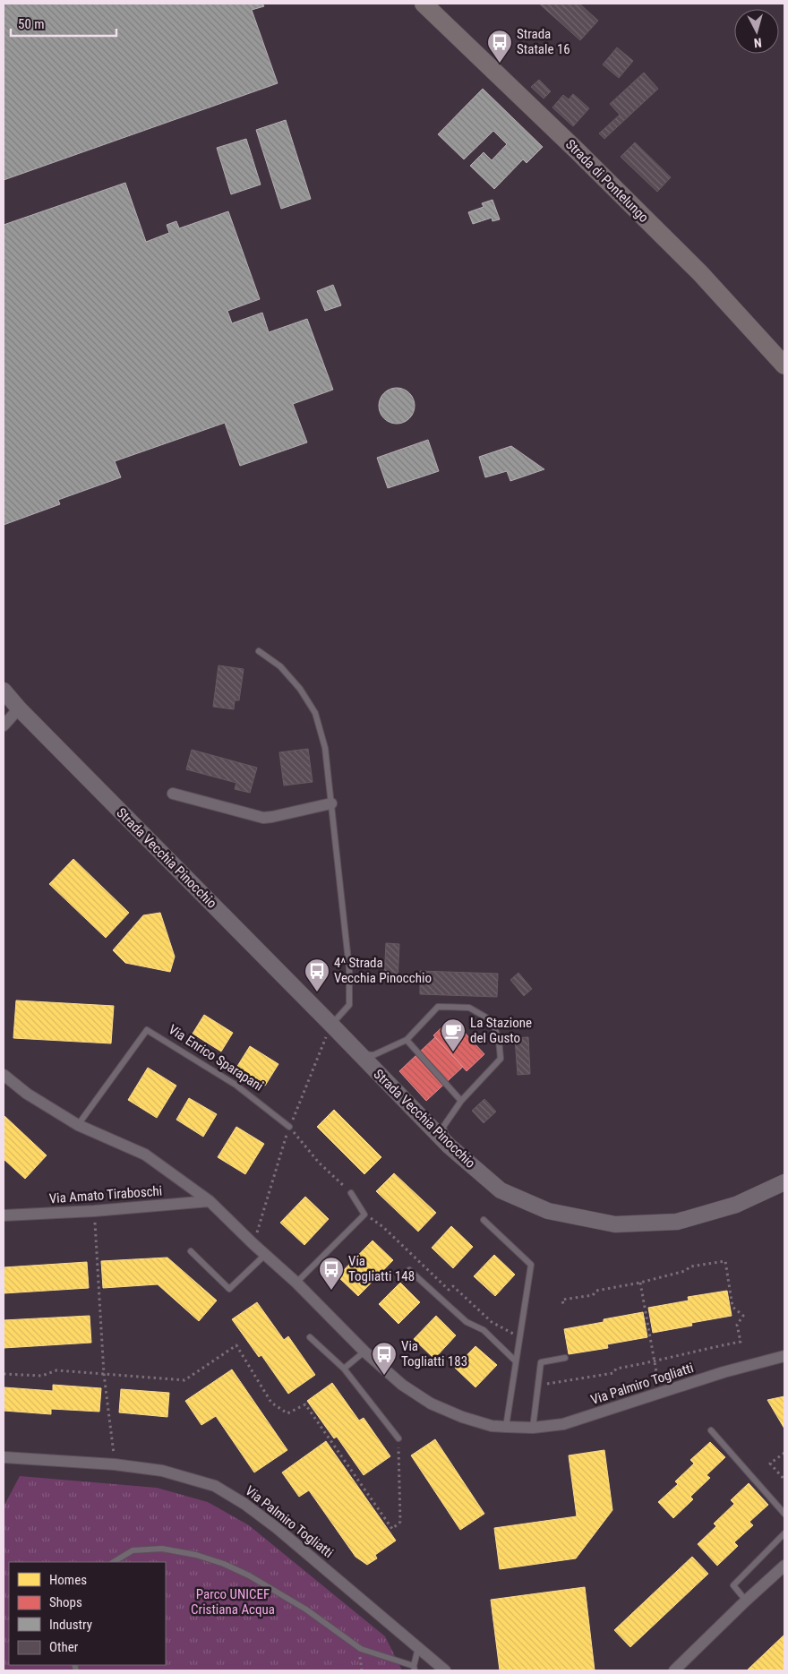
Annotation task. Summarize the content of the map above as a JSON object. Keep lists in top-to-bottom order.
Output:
{
  "streets": {
    "main road": ["Strada di Pontelungo"],
    "street": ["Strada Vecchia Pinocchio", "Via Amato Tiraboschi", "Via Palmiro Togliatti"],
    "lane": ["Via Enrico Sparapani"]
  },
  "crossings": [
    ["Via Amato Tiraboschi", "Via Palmiro Togliatti"]
  ],
  "parks": ["Parco UNICEF Cristiana Acqua"],
  "places": {
    "bus stop": [
      "Strada Statale 16",
      "4^ Strada Vecchia Pinocchio",
      "Via Togliatti 148",
      "Via Togliatti 183"
    ],
    "cafe": ["La Stazione del Gusto"]
  },
  "legend": [
    "Homes",
    "Shops",
    "Industry",
    "Other"
  ],
  "scale_bar": "50 m",
  "north": "bottom"
}
